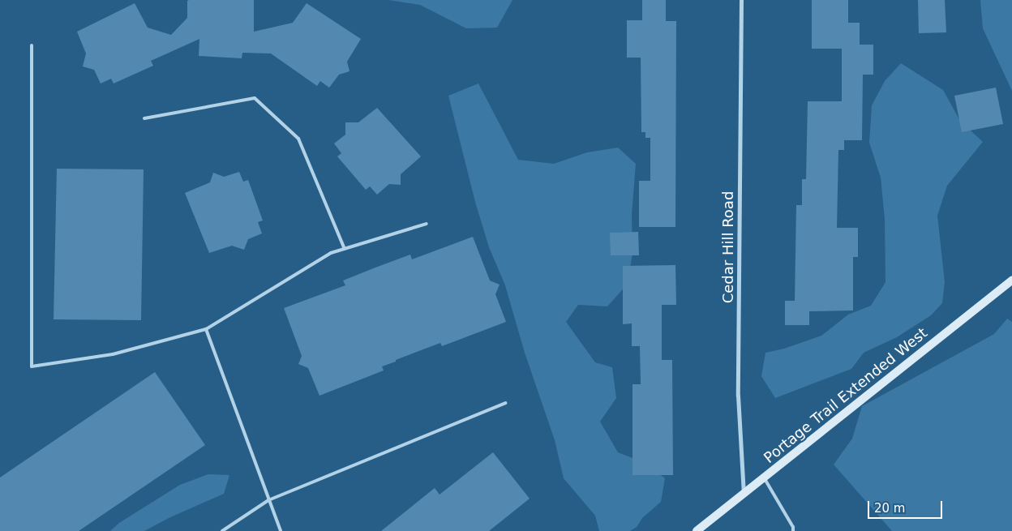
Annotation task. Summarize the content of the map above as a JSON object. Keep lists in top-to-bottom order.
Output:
{
  "streets": {
    "main road": ["Portage Trail Extended West"],
    "street": ["Cedar Hill Road"]
  },
  "crossings": [
    ["Cedar Hill Road", "Portage Trail Extended West"]
  ],
  "scale_bar": "20 m"
}
